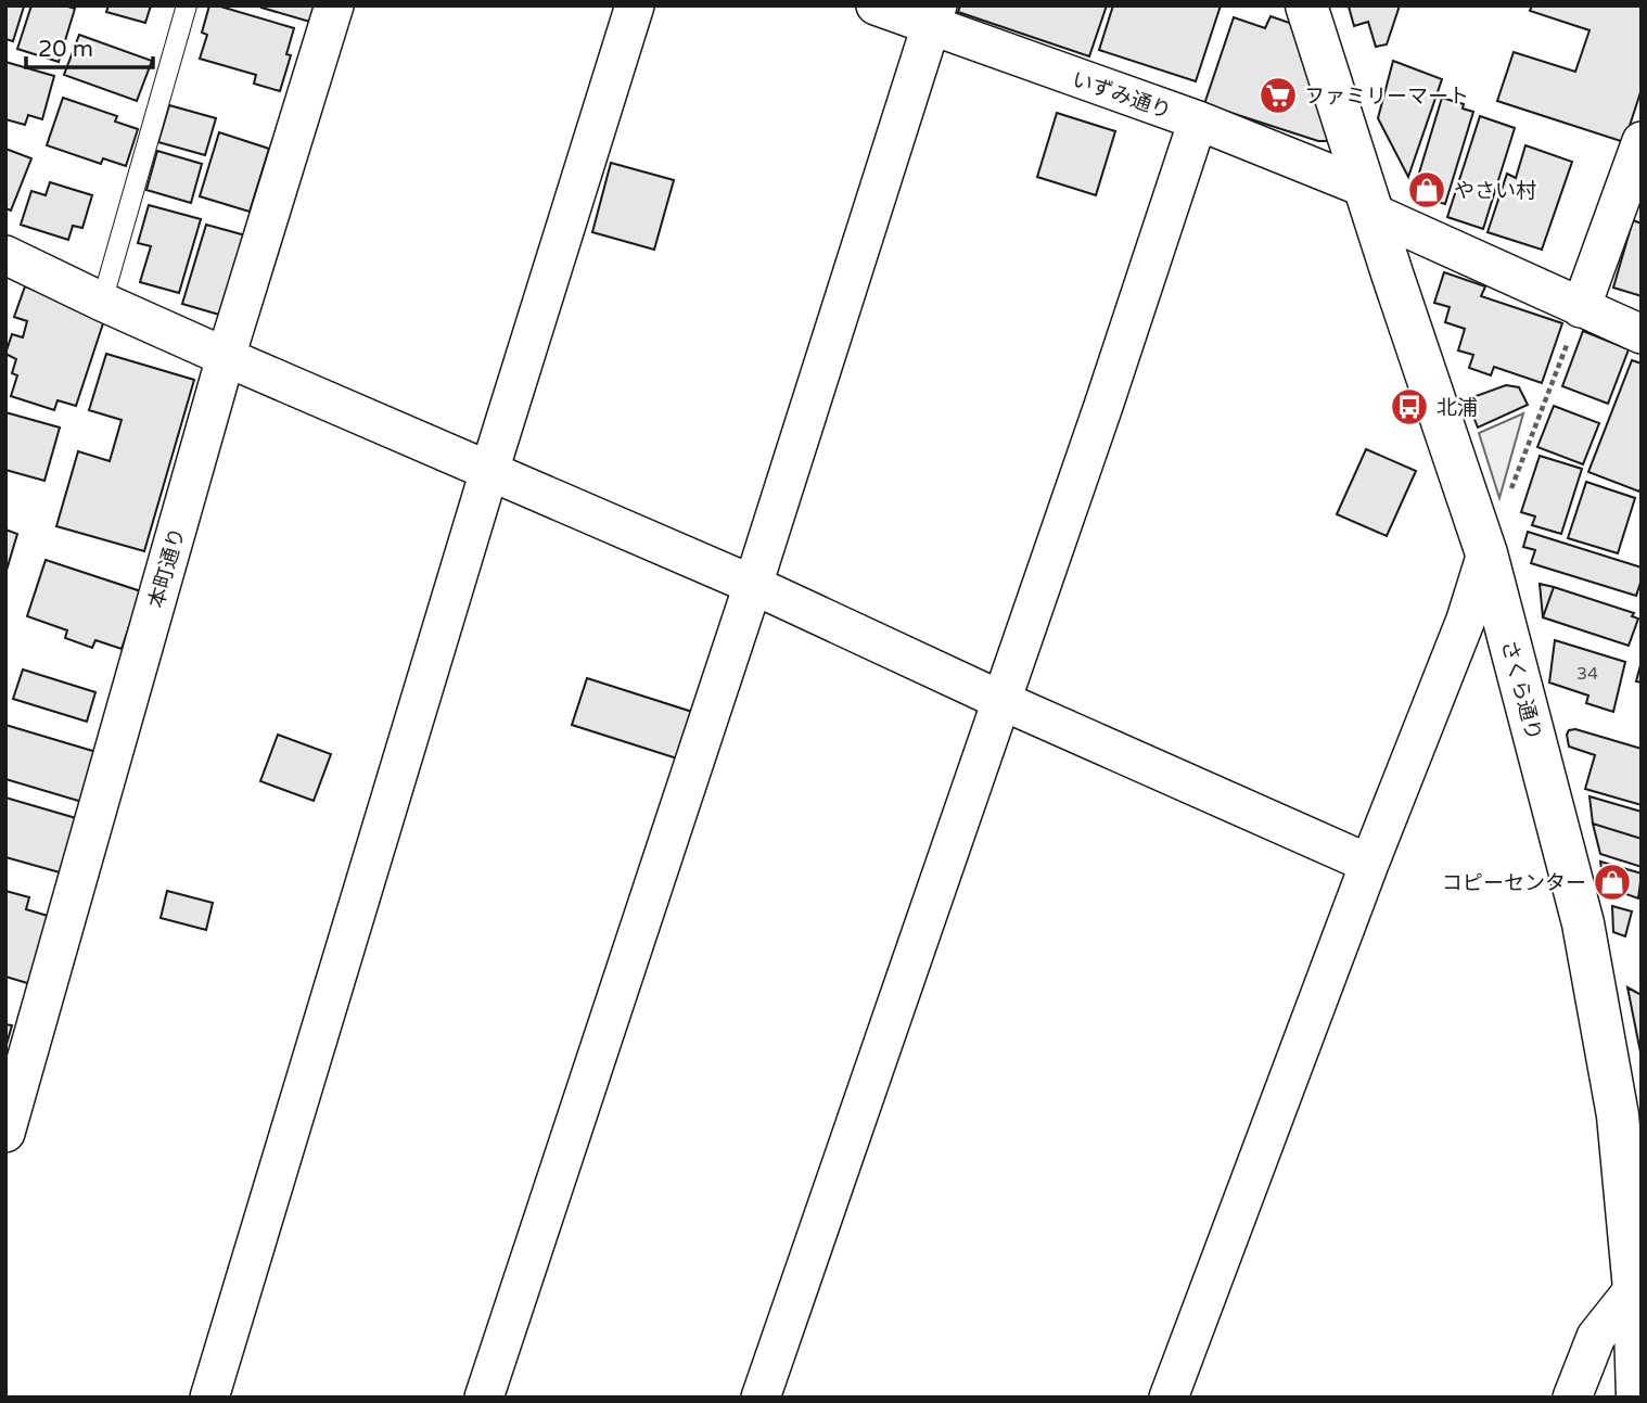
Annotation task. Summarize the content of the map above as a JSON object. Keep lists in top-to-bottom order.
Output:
{
  "streets": {
    "street": ["いずみ通り", "本町通り", "さくら通り"]
  },
  "crossings": [
    ["いずみ通り", "さくら通り"]
  ],
  "places": {
    "supermarket": ["ファミリーマート"],
    "shop": ["やさい村", "コピーセンター"],
    "bus stop": ["北浦"]
  },
  "house_numbers": ["34"],
  "scale_bar": "20 m"
}
